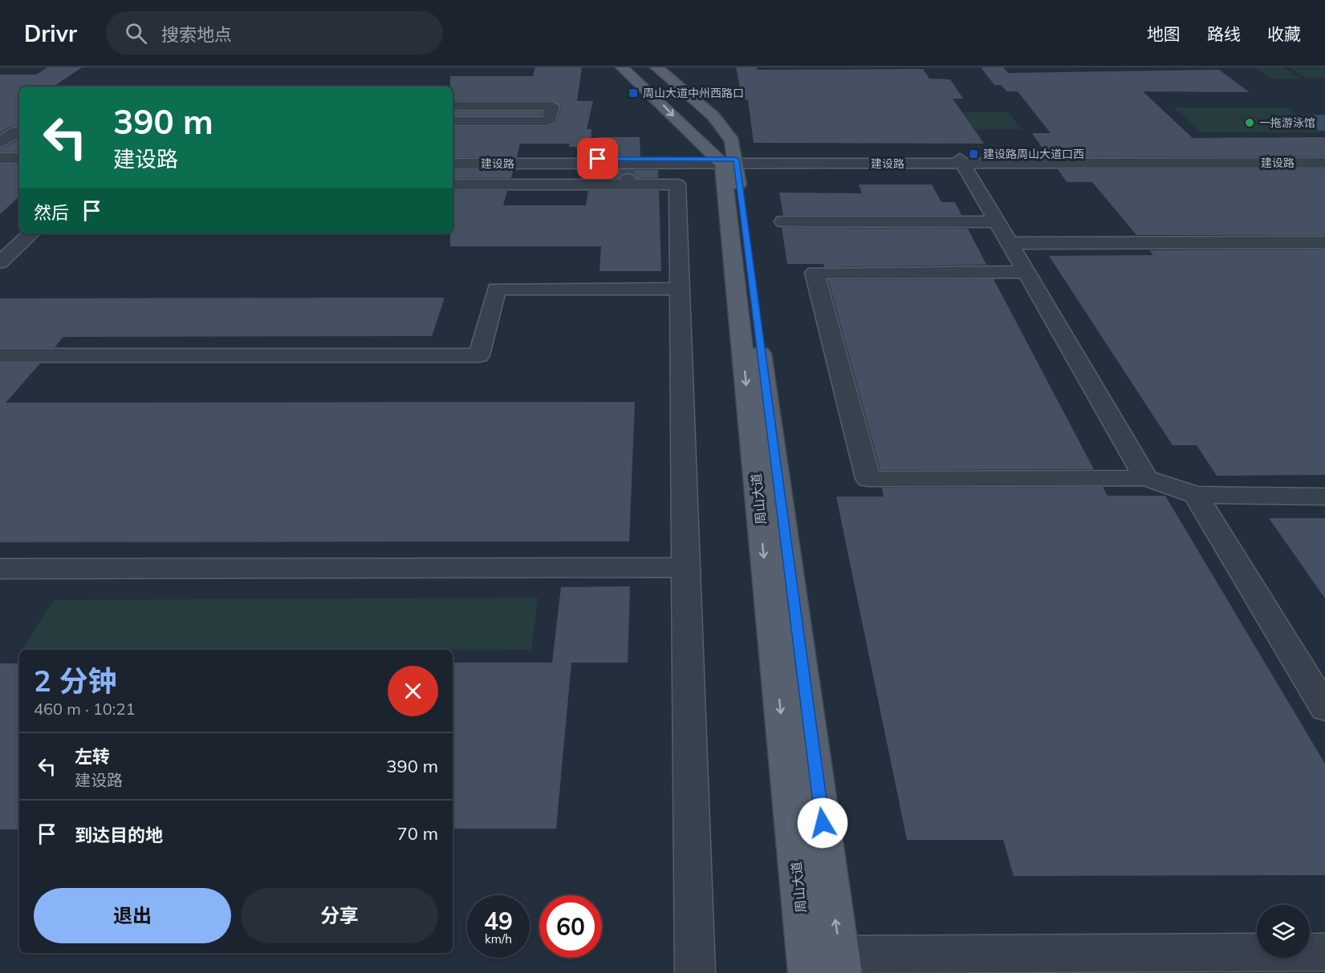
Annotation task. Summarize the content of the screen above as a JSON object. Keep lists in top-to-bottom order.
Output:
{
  "streets": {
    "main road": ["周山大道"],
    "street": ["建设路"]
  },
  "crossings": [
    ["建设路", "周山大道"]
  ],
  "places": {
    "transit": ["周山大道中州西路口", "建设路周山大道口西"],
    "other": ["一拖游泳馆"]
  },
  "page": {
    "header": "Drivr",
    "search": "搜索地点",
    "nav": ["地图", "路线", "收藏"],
    "turn": ["390 m", "建设路"],
    "then": "然后",
    "heading": ["2 分钟", "460 m · 10:21"],
    "list": [
      {
        "name": "左转",
        "note": "建设路",
        "value": "390 m"
      },
      {
        "name": "到达目的地",
        "value": "70 m"
      }
    ],
    "buttons": ["退出", "分享"],
    "speed": "49 km/h",
    "limit": "60"
  }
}
